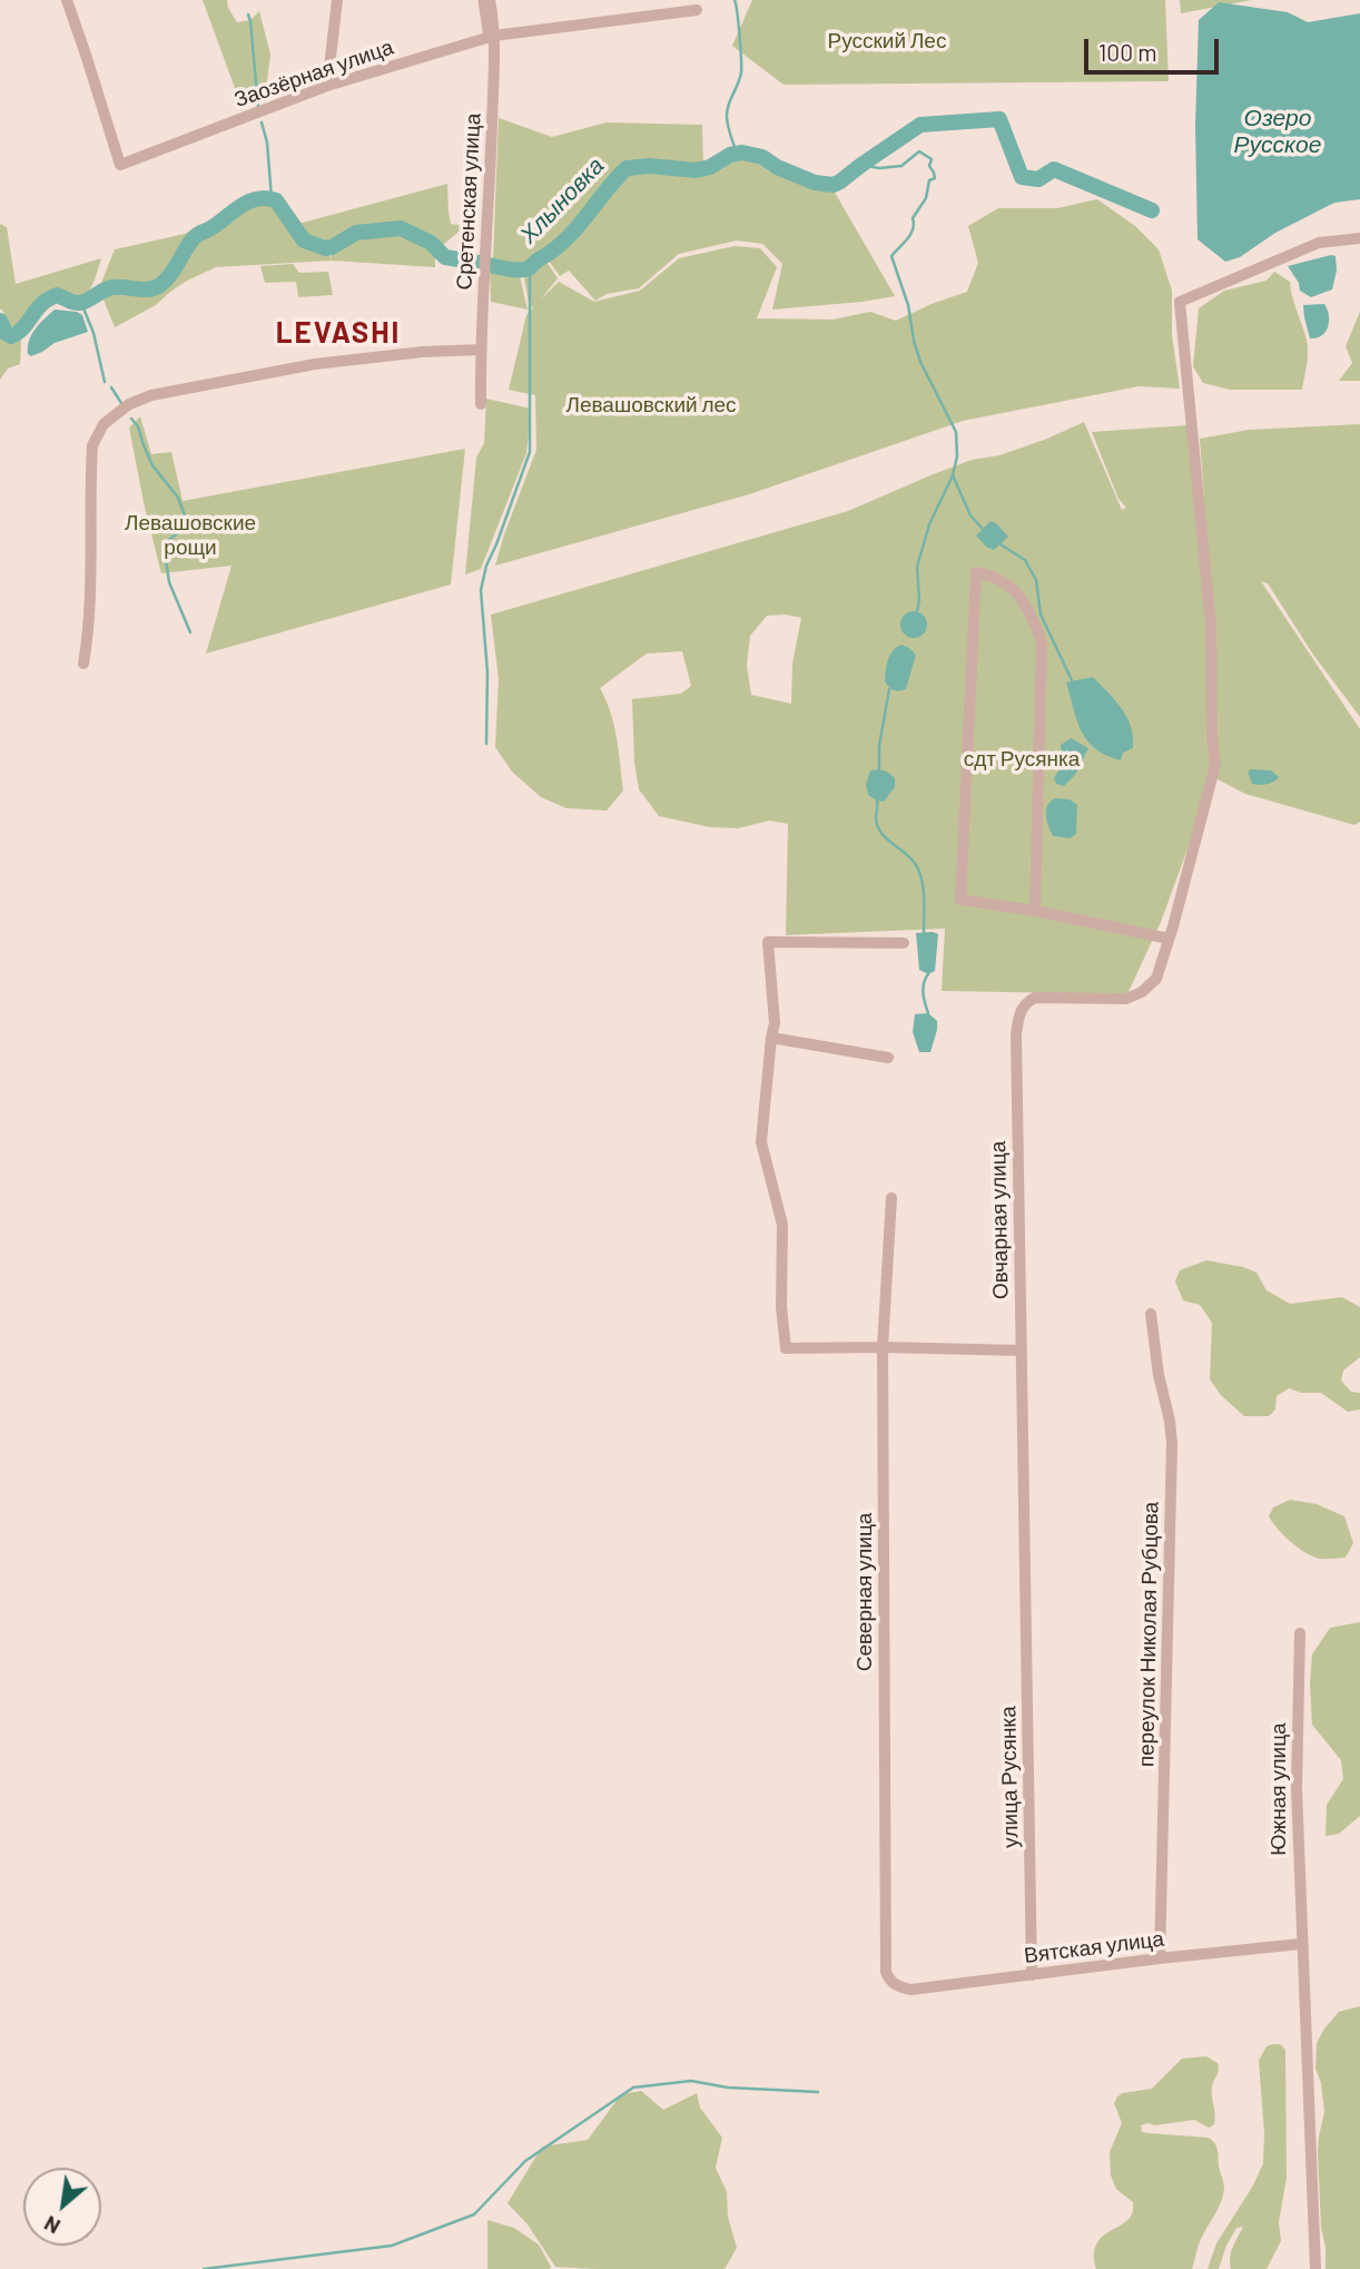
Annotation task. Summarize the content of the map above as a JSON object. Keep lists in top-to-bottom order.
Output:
{
  "streets": {
    "street": [
      "Заозёрная улица",
      "Сретенская улица",
      "Овчарная улица",
      "Северная улица",
      "переулок Николая Рубцова",
      "улица Русянка",
      "Южная улица",
      "Вятская улица"
    ]
  },
  "crossings": [
    ["Заозёрная улица", "Сретенская улица"],
    ["Овчарная улица", "улица Русянка"],
    ["Северная улица", "Вятская улица"],
    ["переулок Николая Рубцова", "Вятская улица"],
    ["улица Русянка", "Вятская улица"],
    ["Южная улица", "Вятская улица"]
  ],
  "districts": ["LEVASHI"],
  "water": ["Озеро Русское", "Хлыновка"],
  "parks": [
    "Русский Лес",
    "Левашовский лес",
    "Левашовские рощи",
    "сдт Русянка"
  ],
  "scale_bar": "100 m",
  "north": "bottom left"
}
